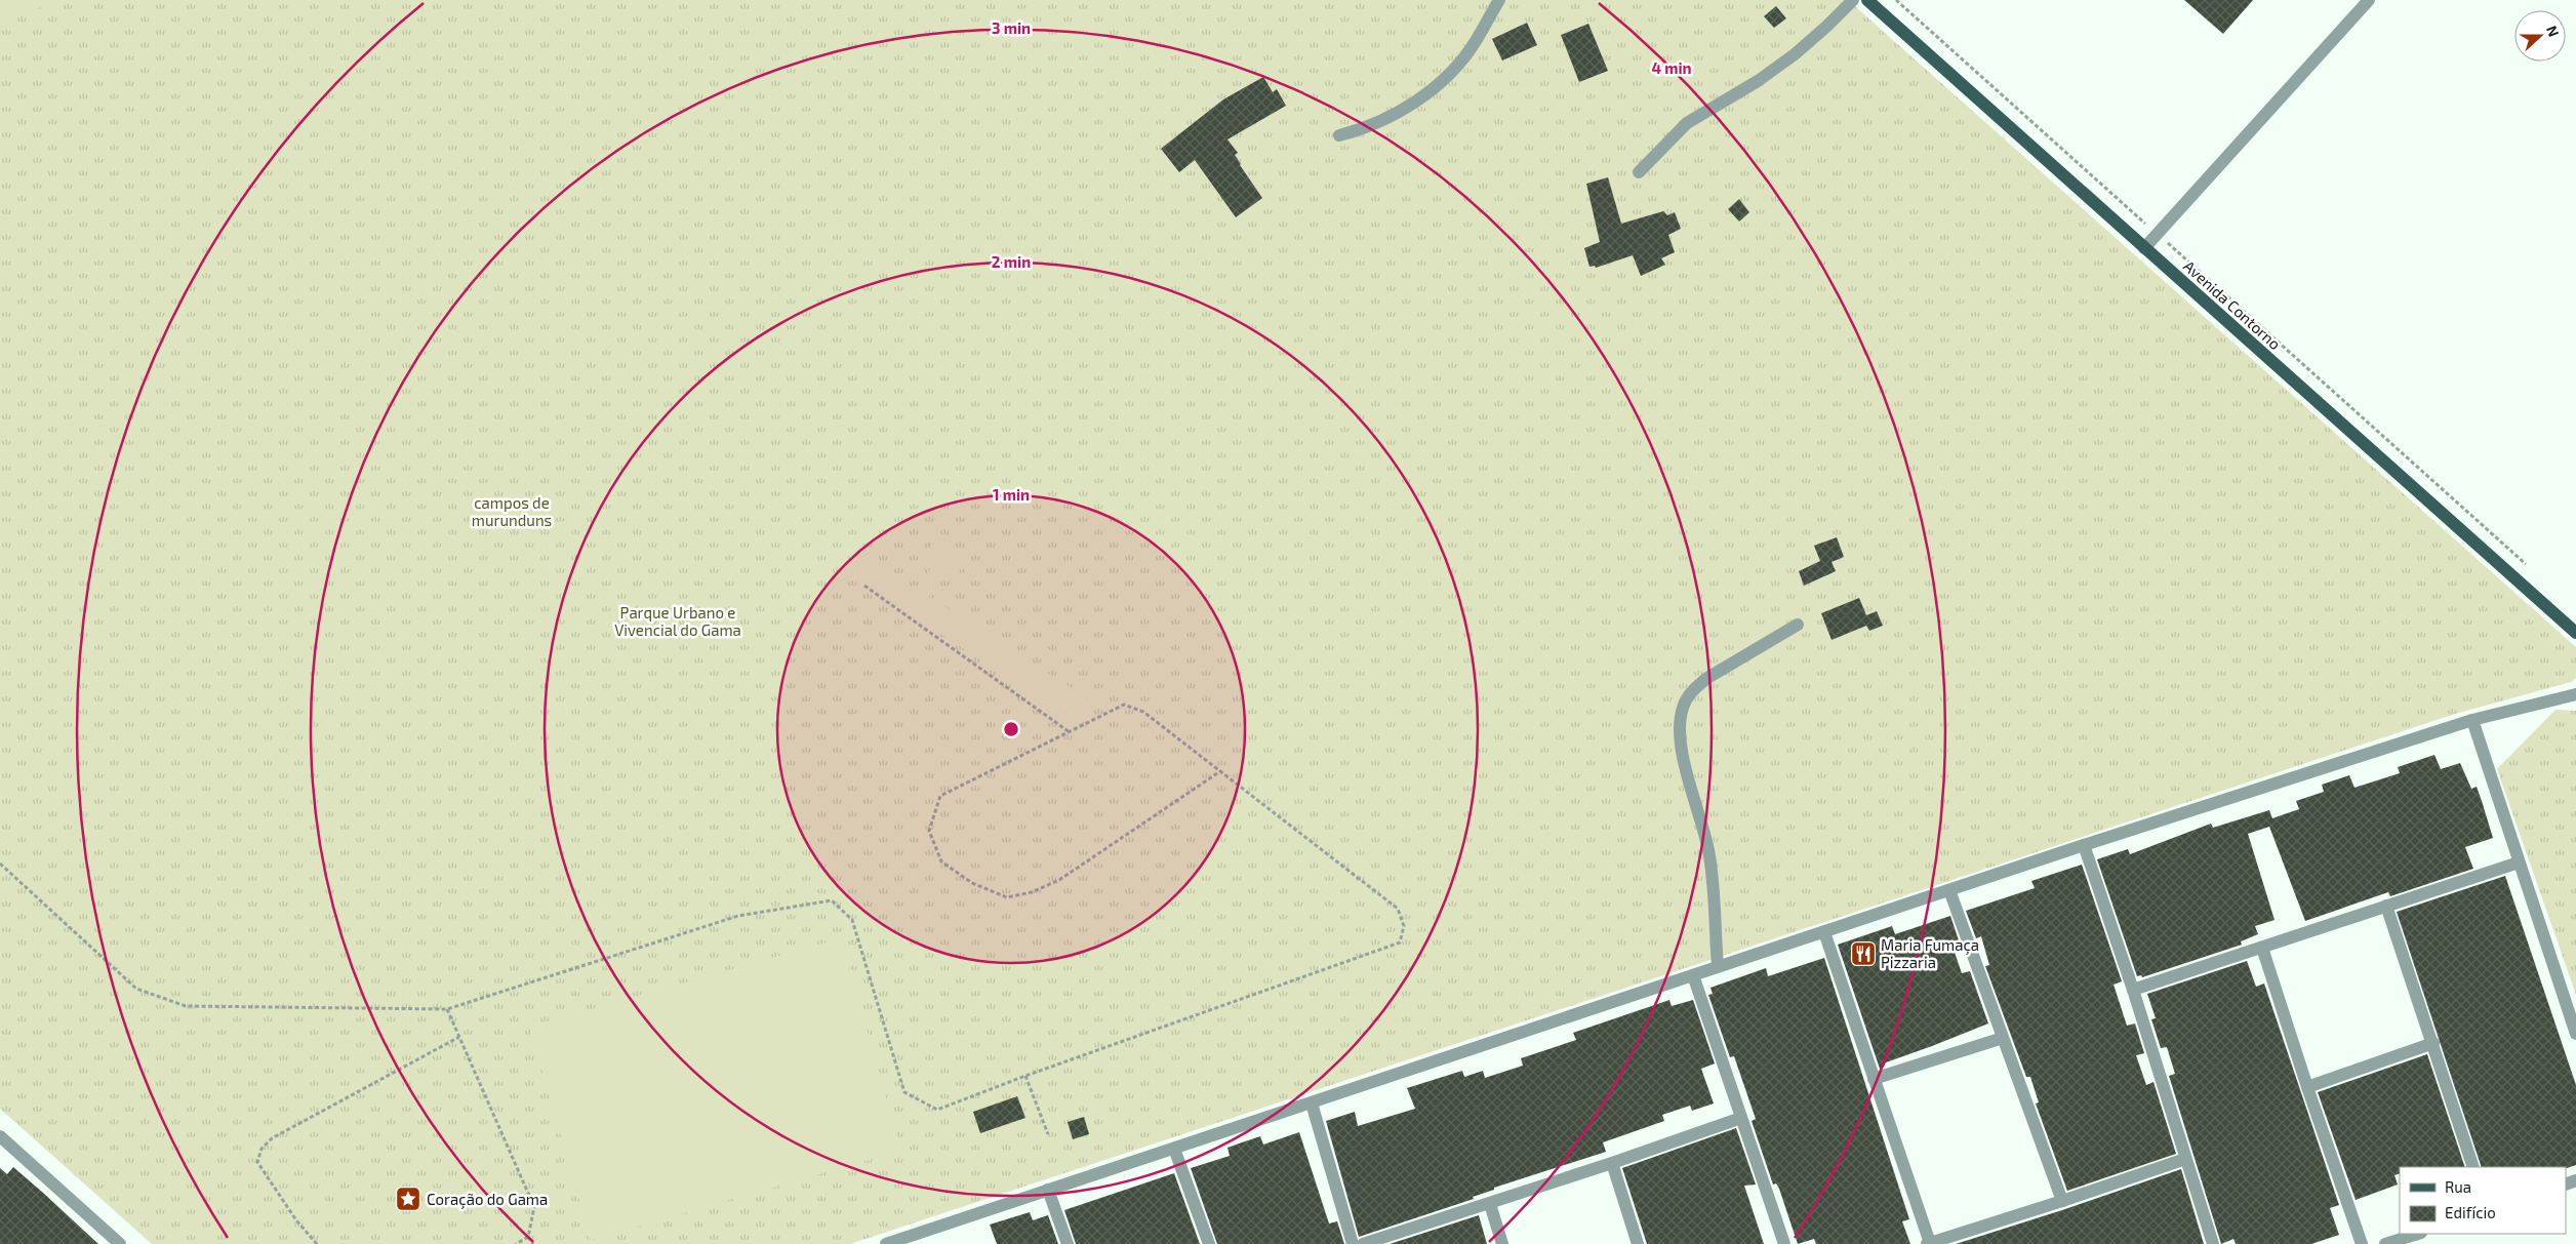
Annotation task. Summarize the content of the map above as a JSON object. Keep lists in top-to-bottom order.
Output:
{
  "streets": {
    "main road": ["Avenida Contorno"]
  },
  "parks": ["campos de murunduns", "Parque Urbano e Vivencial do Gama"],
  "places": {
    "restaurant": ["Maria Fumaça Pizzaria"],
    "place": ["Coração do Gama"]
  },
  "legend": ["Rua", "Edifício"],
  "north": "right",
  "rings": [
    "3 min",
    "4 min",
    "2 min",
    "1 min"
  ]
}
